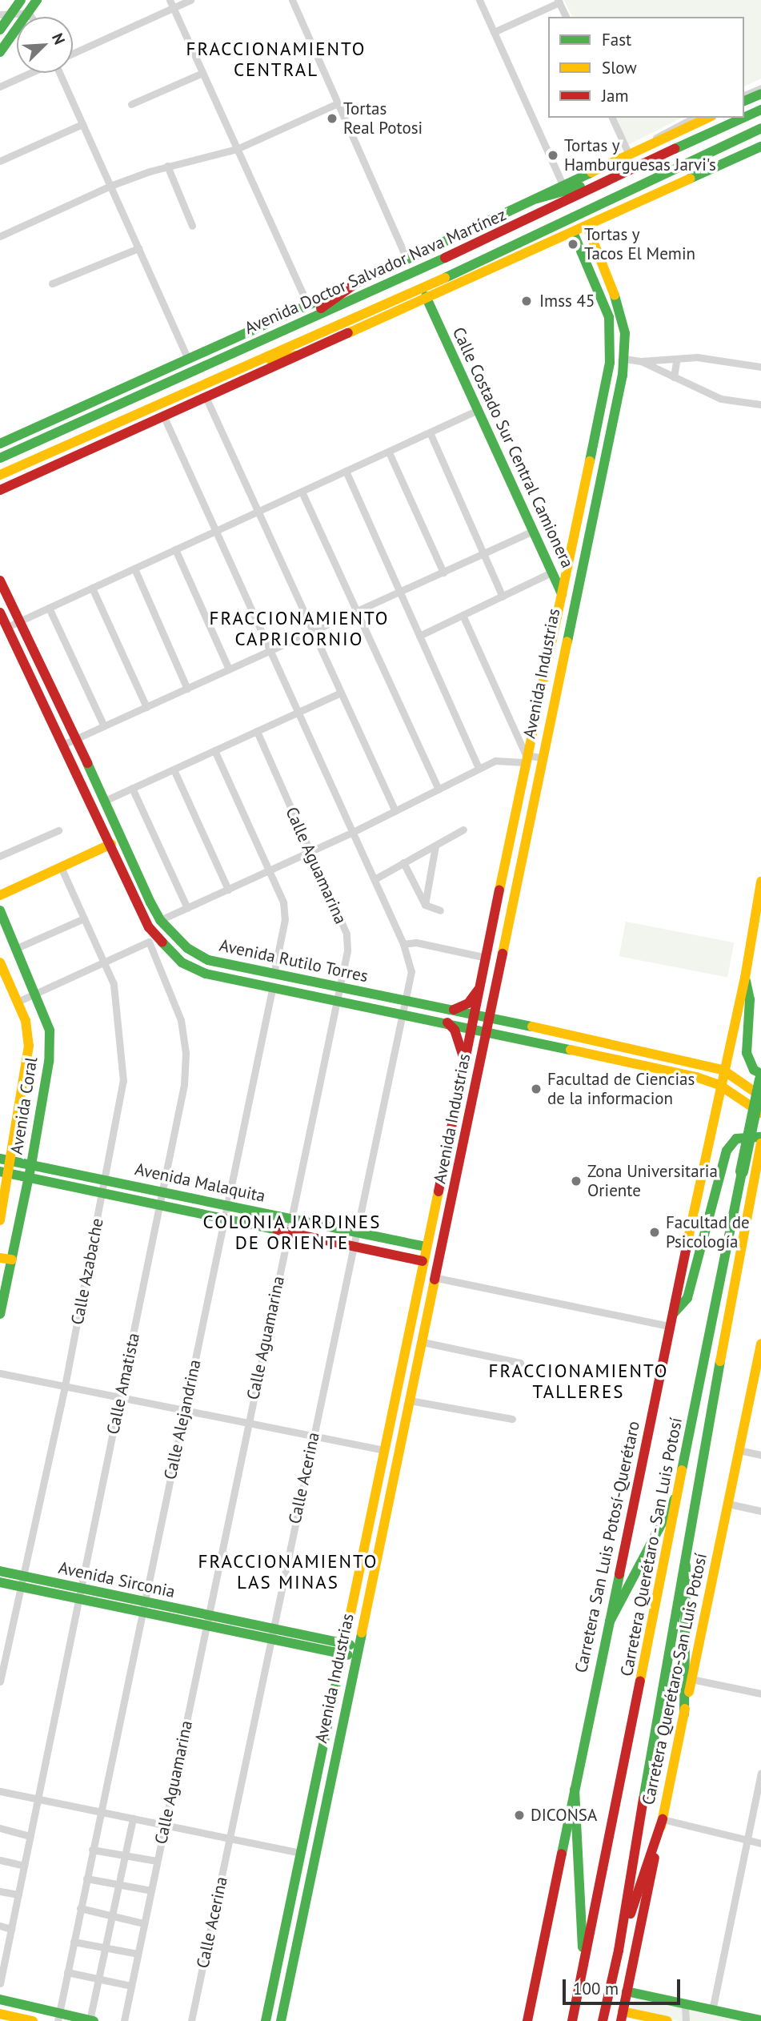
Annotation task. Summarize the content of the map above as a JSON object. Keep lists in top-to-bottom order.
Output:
{
  "streets": {
    "main road": [
      "Avenida Doctor Salvador Nava Martínez",
      "Calle Costado Sur Central Camionera",
      "Avenida Industrias",
      "Avenida Rutilo Torres",
      "Avenida Coral",
      "Avenida Malaquita",
      "Carretera San Luis Potosí-Querétaro",
      "Carretera Querétaro - San Luis Potosí",
      "Avenida Sirconia",
      "Carretera Querétaro-San Luis Potosí"
    ],
    "street": [
      "Calle Aguamarina",
      "Calle Azabache",
      "Calle Amatista",
      "Calle Alejandrina",
      "Calle Acerina"
    ]
  },
  "crossings": [
    ["Calle Costado Sur Central Camionera", "Avenida Industrias"],
    ["Avenida Industrias", "Avenida Rutilo Torres"],
    ["Avenida Industrias", "Avenida Malaquita"],
    ["Avenida Industrias", "Avenida Sirconia"],
    ["Calle Aguamarina", "Avenida Rutilo Torres"],
    ["Calle Aguamarina", "Avenida Malaquita"],
    ["Calle Aguamarina", "Avenida Sirconia"],
    ["Avenida Rutilo Torres", "Calle Amatista"],
    ["Avenida Rutilo Torres", "Calle Alejandrina"],
    ["Avenida Rutilo Torres", "Calle Acerina"],
    ["Avenida Rutilo Torres", "Carretera San Luis Potosí-Querétaro"],
    ["Avenida Coral", "Avenida Malaquita"],
    ["Avenida Malaquita", "Calle Azabache"],
    ["Avenida Malaquita", "Calle Amatista"],
    ["Avenida Malaquita", "Calle Alejandrina"],
    ["Avenida Malaquita", "Calle Acerina"],
    ["Calle Azabache", "Avenida Sirconia"],
    ["Calle Amatista", "Avenida Sirconia"],
    ["Calle Alejandrina", "Avenida Sirconia"],
    ["Calle Acerina", "Avenida Sirconia"]
  ],
  "districts": [
    "FRACCIONAMIENTO CENTRAL",
    "FRACCIONAMIENTO CAPRICORNIO",
    "COLONIA JARDINES DE ORIENTE",
    "FRACCIONAMIENTO TALLERES",
    "FRACCIONAMIENTO LAS MINAS"
  ],
  "places": [
    "Tortas Real Potosi",
    "Tortas y Hamburguesas Jarvi's",
    "Tortas y Tacos El Memin",
    "Imss 45",
    "Facultad de Ciencias de la informacion",
    "Zona Universitaria Oriente",
    "Facultad de Psicología",
    "DICONSA"
  ],
  "legend": ["Fast", "Slow", "Jam"],
  "scale_bar": "100 m",
  "north": "top right"
}
